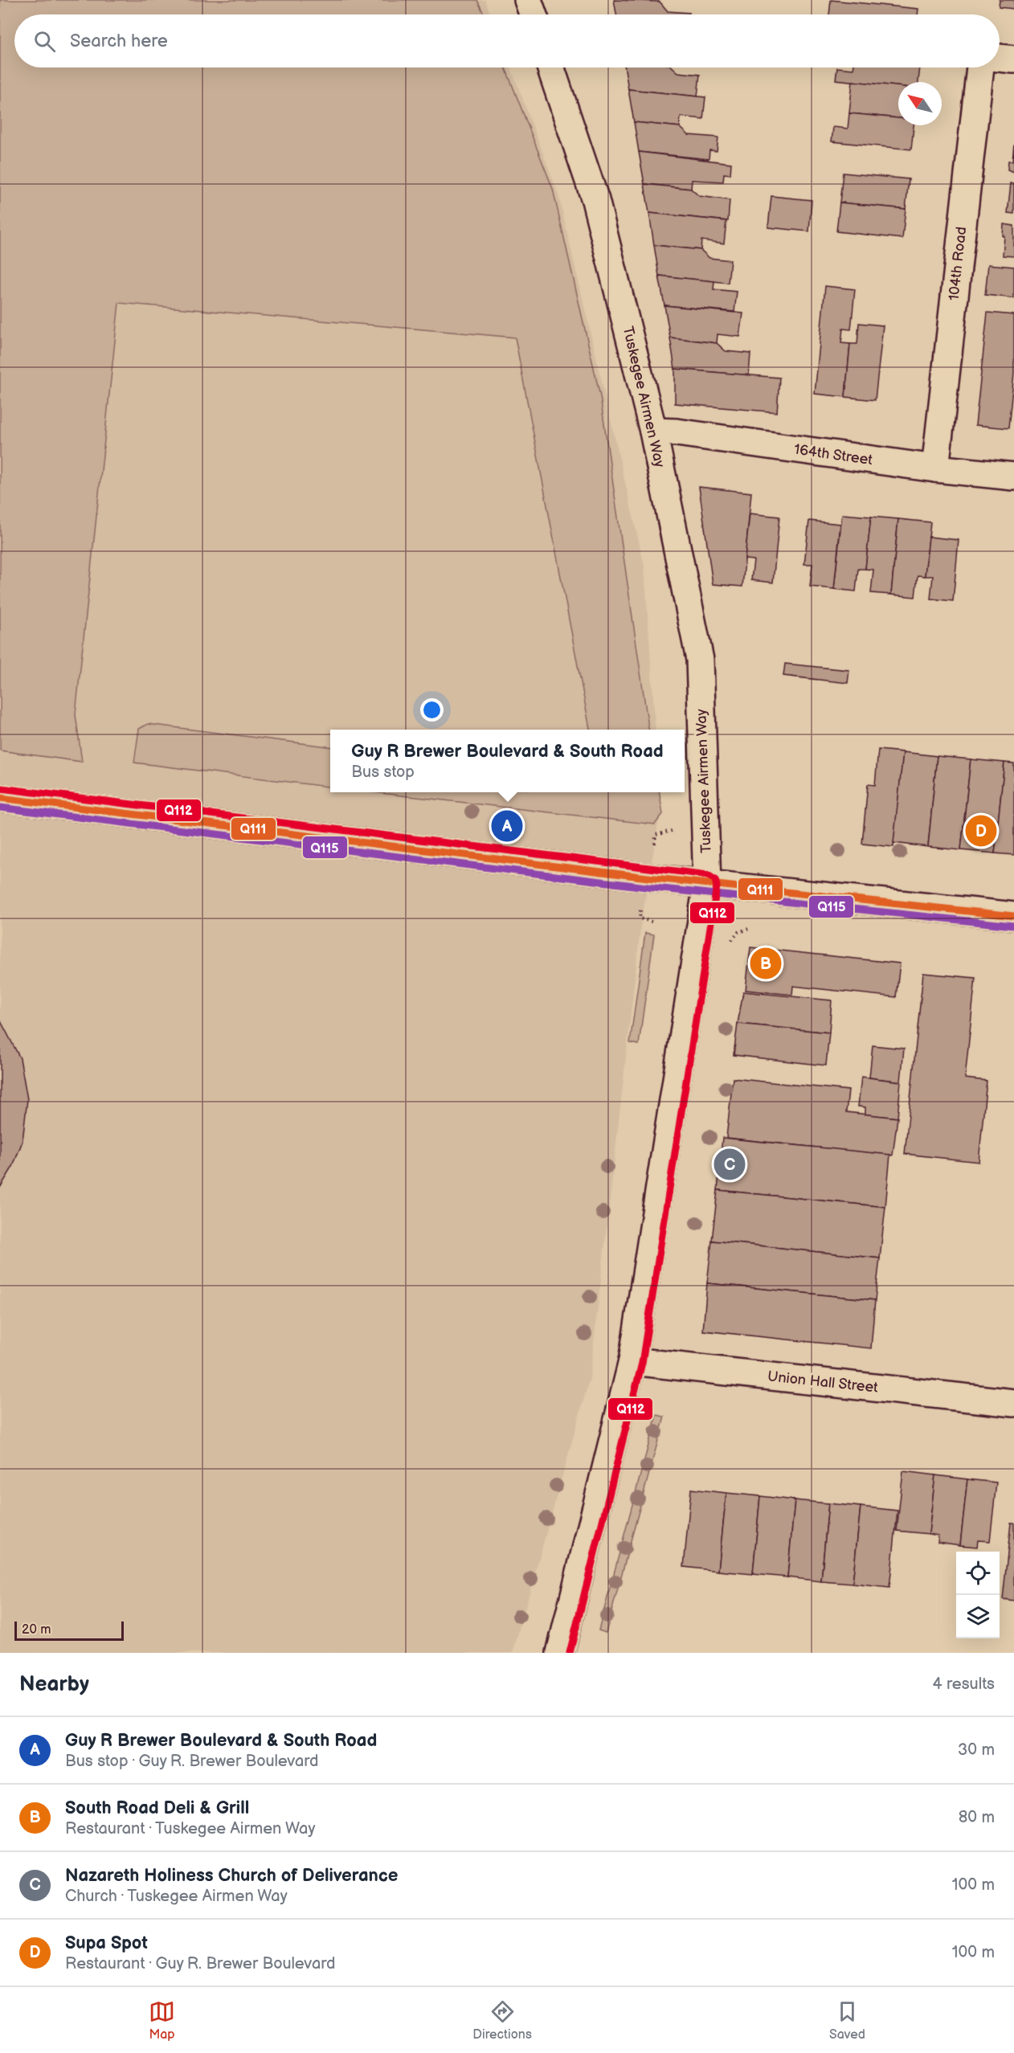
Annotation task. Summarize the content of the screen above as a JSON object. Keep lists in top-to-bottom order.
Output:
{
  "streets": {
    "street": [
      "104th Road",
      "Tuskegee Airmen Way",
      "164th Street",
      "Union Hall Street"
    ]
  },
  "crossings": [
    ["104th Road", "164th Street"],
    ["Tuskegee Airmen Way", "164th Street"],
    ["Tuskegee Airmen Way", "Union Hall Street"]
  ],
  "lines": ["transit line Q112", "transit line Q111", "transit line Q115"],
  "scale_bar": "20 m",
  "north": "top left",
  "page": {
    "search": "Search here",
    "popup": ["Guy R Brewer Boulevard & South Road", "Bus stop"],
    "pins": [
      "A",
      "D",
      "B",
      "C"
    ],
    "scale": "20 m",
    "heading": ["Nearby", "4 results"],
    "list": [
      {
        "mark": "A",
        "name": "Guy R Brewer Boulevard & South Road",
        "note": "Bus stop · Guy R. Brewer Boulevard",
        "value": "30 m"
      },
      {
        "mark": "B",
        "name": "South Road Deli & Grill",
        "note": "Restaurant · Tuskegee Airmen Way",
        "value": "80 m"
      },
      {
        "mark": "C",
        "name": "Nazareth Holiness Church of Deliverance",
        "note": "Church · Tuskegee Airmen Way",
        "value": "100 m"
      },
      {
        "mark": "D",
        "name": "Supa Spot",
        "note": "Restaurant · Guy R. Brewer Boulevard",
        "value": "100 m"
      }
    ],
    "nav": ["Map", "Directions", "Saved"]
  }
}
